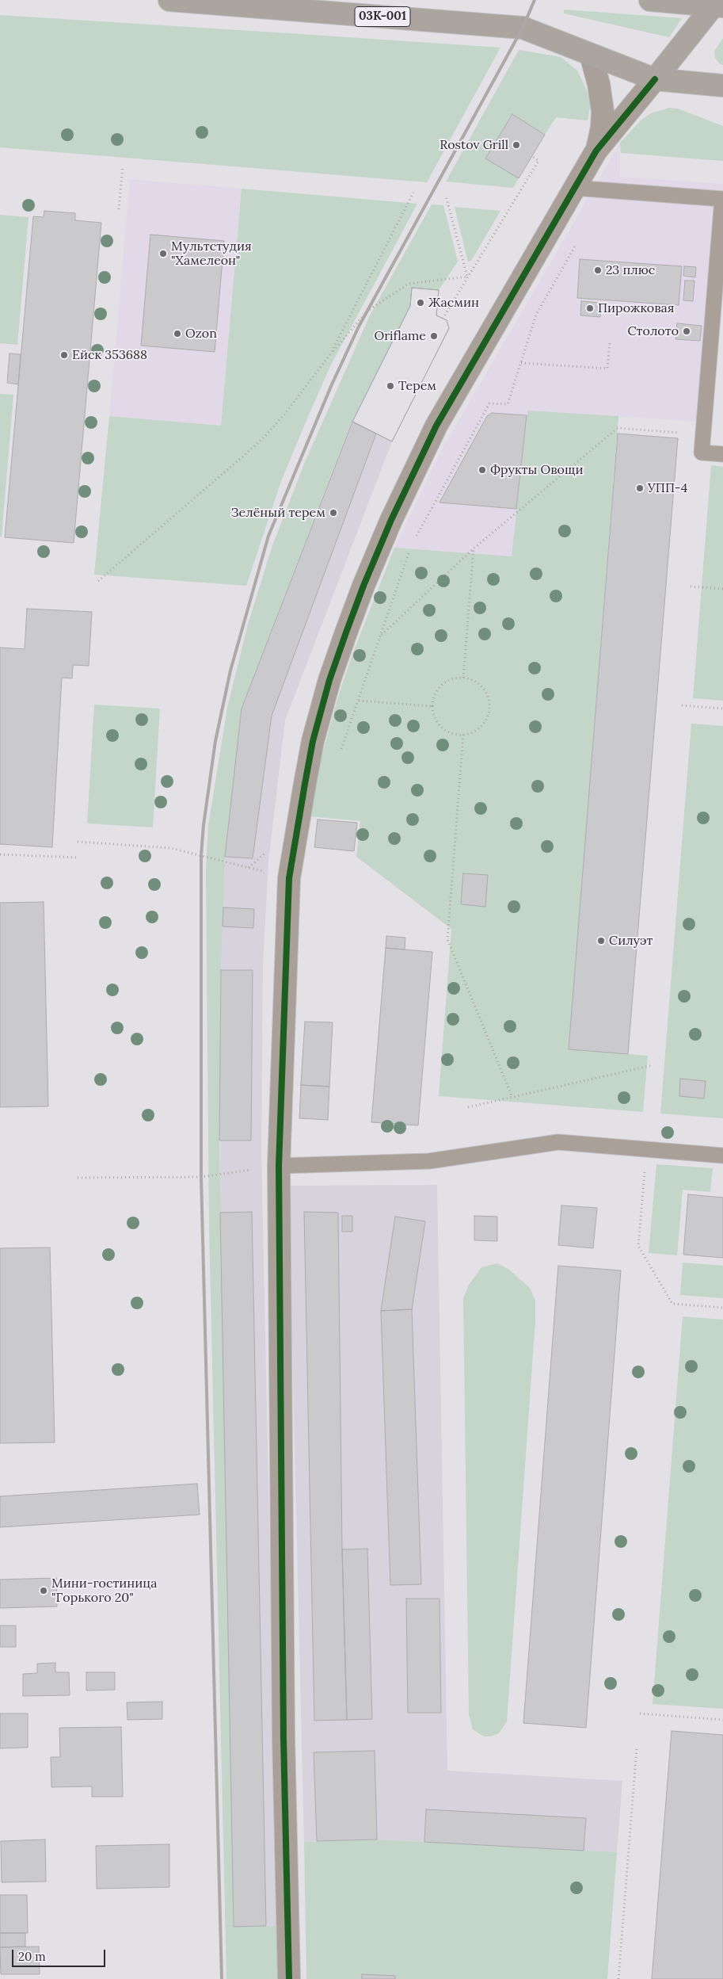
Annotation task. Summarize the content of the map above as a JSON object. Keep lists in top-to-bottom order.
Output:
{
  "streets": {
    "main road": ["03К-001"]
  },
  "places": [
    "Rostov Grill",
    "Мультстудия \"Хамелеон\"",
    "23 плюс",
    "Жасмин",
    "Пирожковая",
    "Столото",
    "Ozon",
    "Oriflame",
    "Ейск 353688",
    "Терем",
    "Фрукты Овощи",
    "УПП-4",
    "Зелёный терем",
    "Силуэт",
    "Мини-гостиница \"Горького 20\""
  ],
  "scale_bar": "20 m"
}
